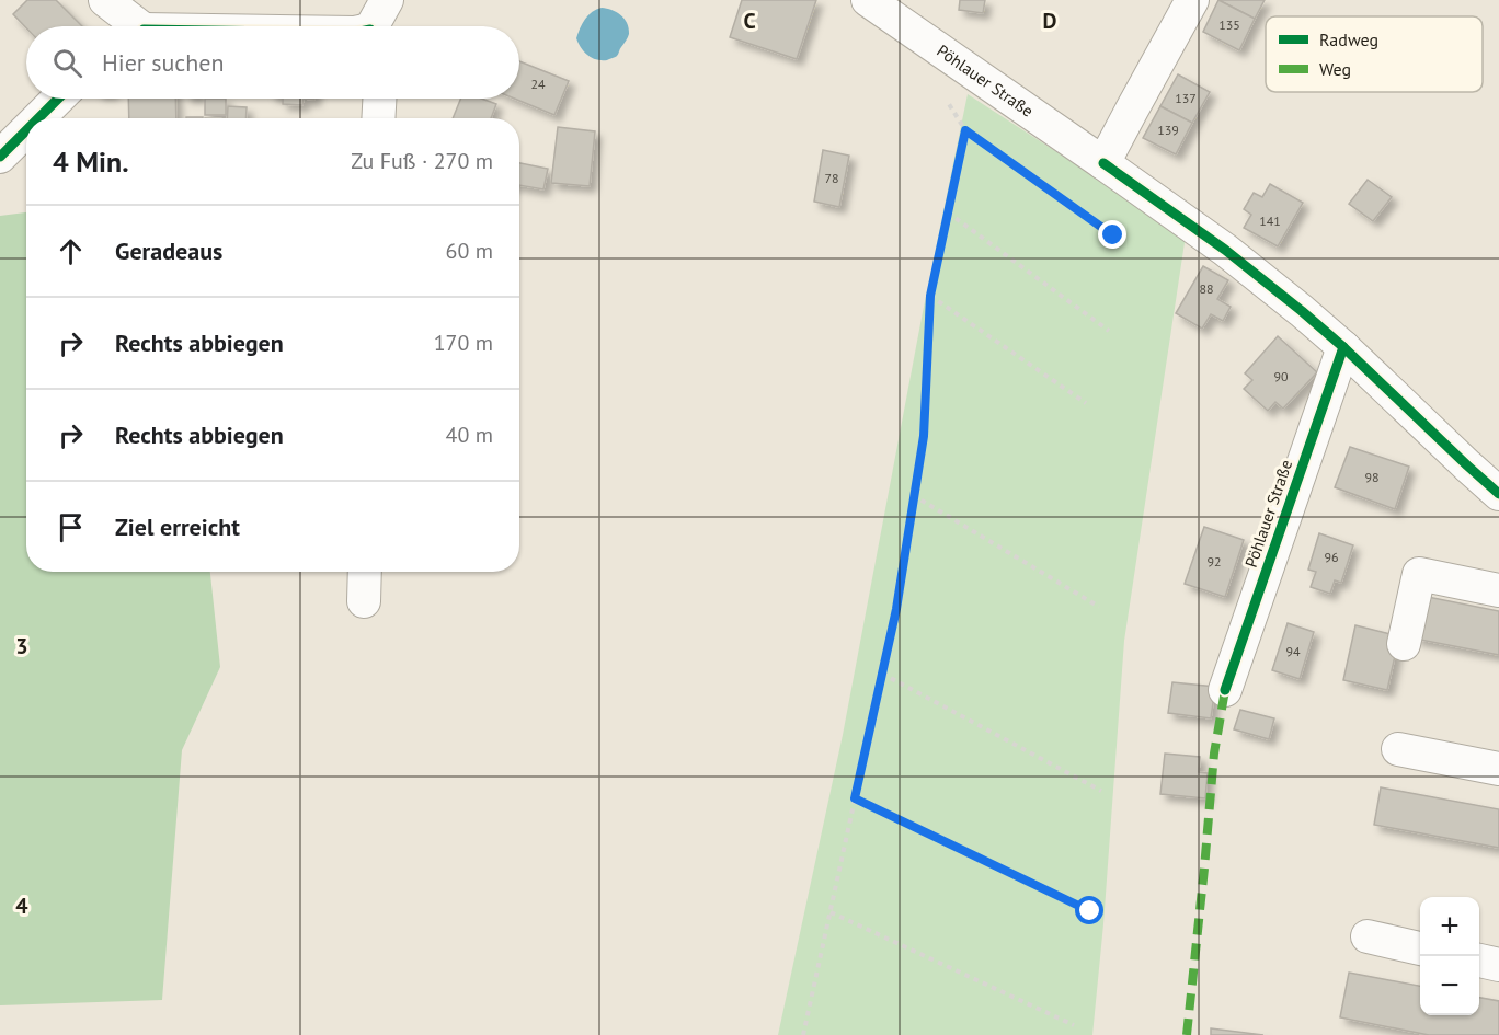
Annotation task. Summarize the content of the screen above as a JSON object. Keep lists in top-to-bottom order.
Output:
{
  "streets": {
    "street": ["Pöhlauer Straße"]
  },
  "house_numbers": [
    "135",
    "24",
    "137",
    "139",
    "78",
    "141",
    "88",
    "90",
    "98",
    "96",
    "92",
    "94"
  ],
  "legend": ["Radweg", "Weg"],
  "page": {
    "search": "Hier suchen",
    "heading": ["4 Min.", "Zu Fuß · 270 m"],
    "list": [
      ["Geradeaus", "60 m"],
      ["Rechts abbiegen", "170 m"],
      ["Rechts abbiegen", "40 m"],
      "Ziel erreicht"
    ],
    "map_buttons": ["+", "−"]
  },
  "grid": {
    "columns": ["C", "D"],
    "rows": ["3", "4"]
  }
}
